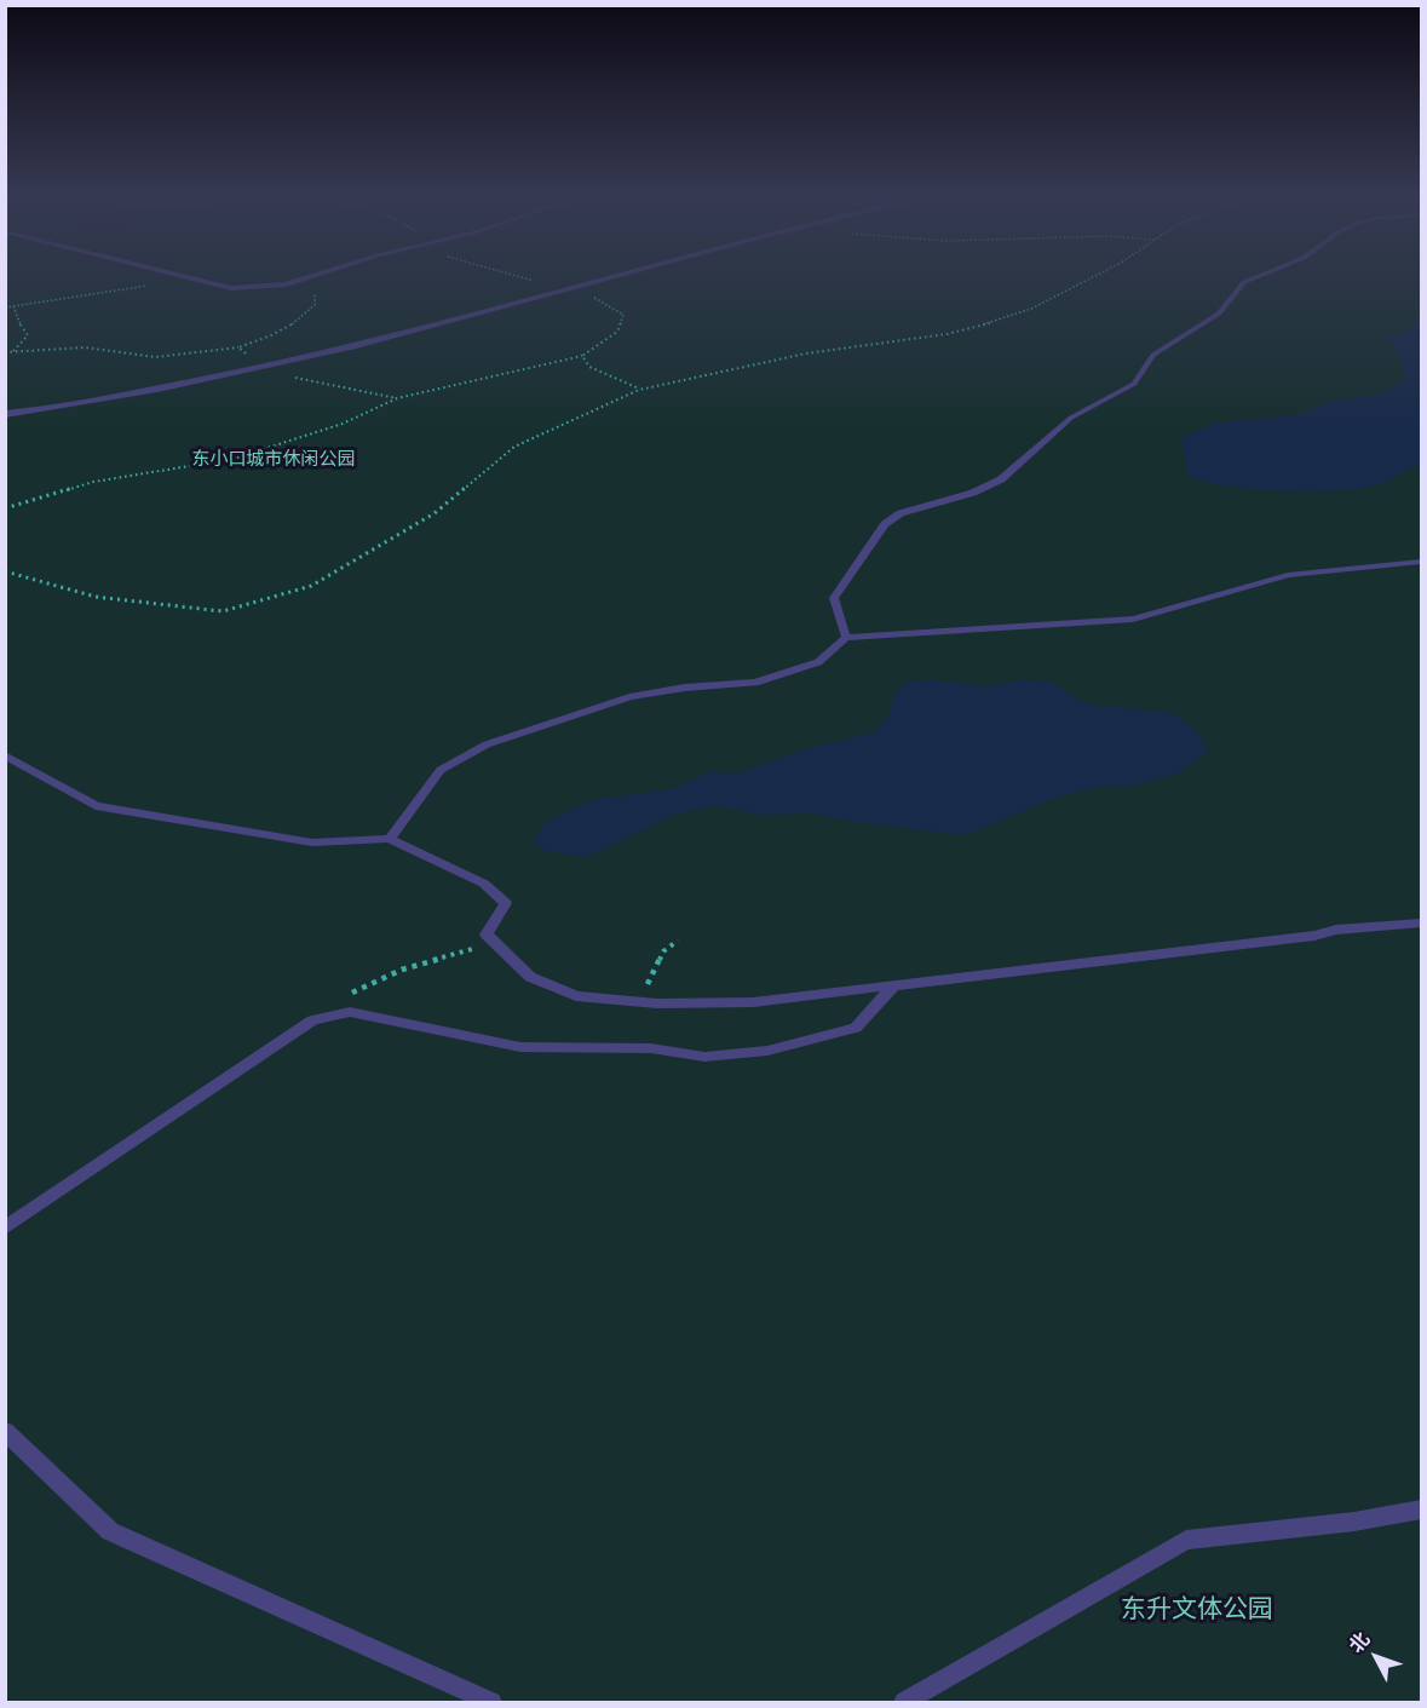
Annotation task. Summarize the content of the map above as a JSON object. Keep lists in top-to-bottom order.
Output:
{
  "parks": ["东小口城市休闲公园", "东升文体公园"],
  "north": "top left"
}
